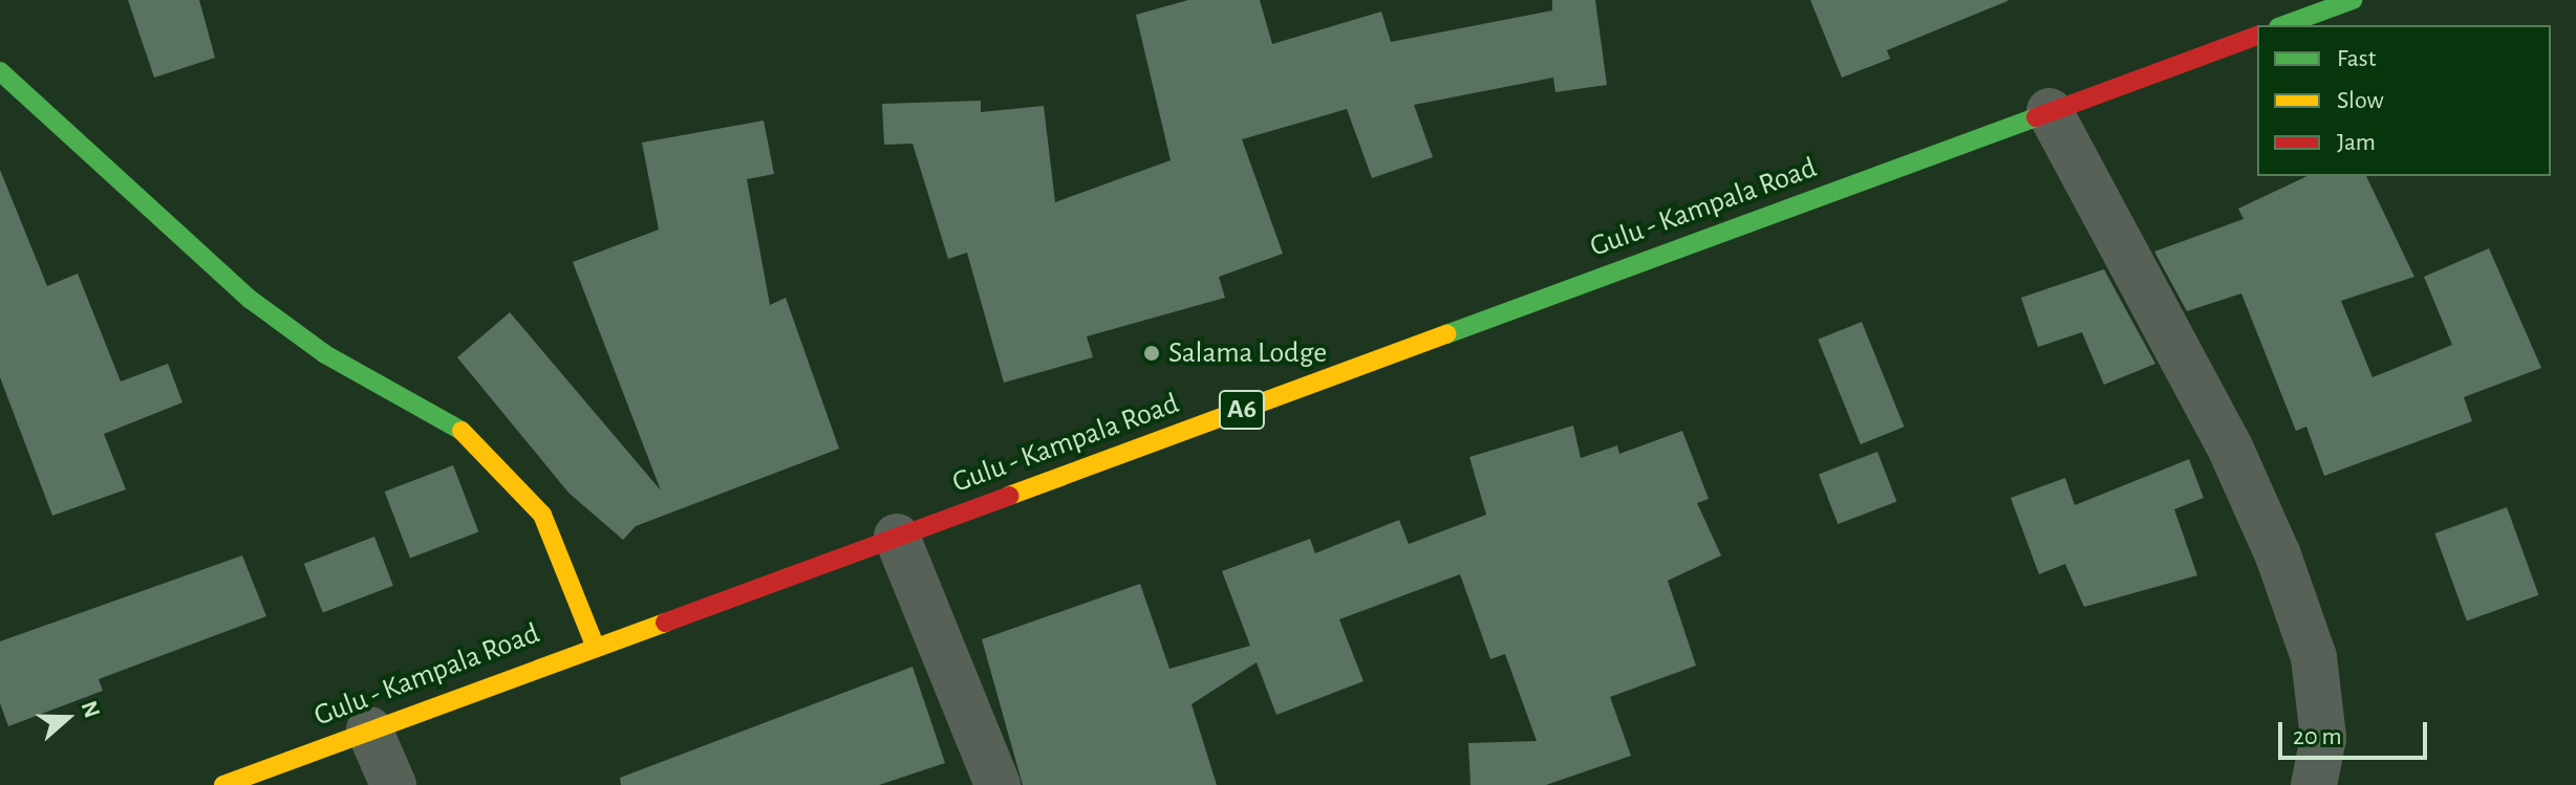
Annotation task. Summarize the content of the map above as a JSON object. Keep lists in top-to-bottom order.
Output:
{
  "streets": {
    "main road": ["Gulu - Kampala Road", "A6"]
  },
  "places": ["Salama Lodge"],
  "legend": ["Fast", "Slow", "Jam"],
  "scale_bar": "20 m",
  "north": "right"
}
